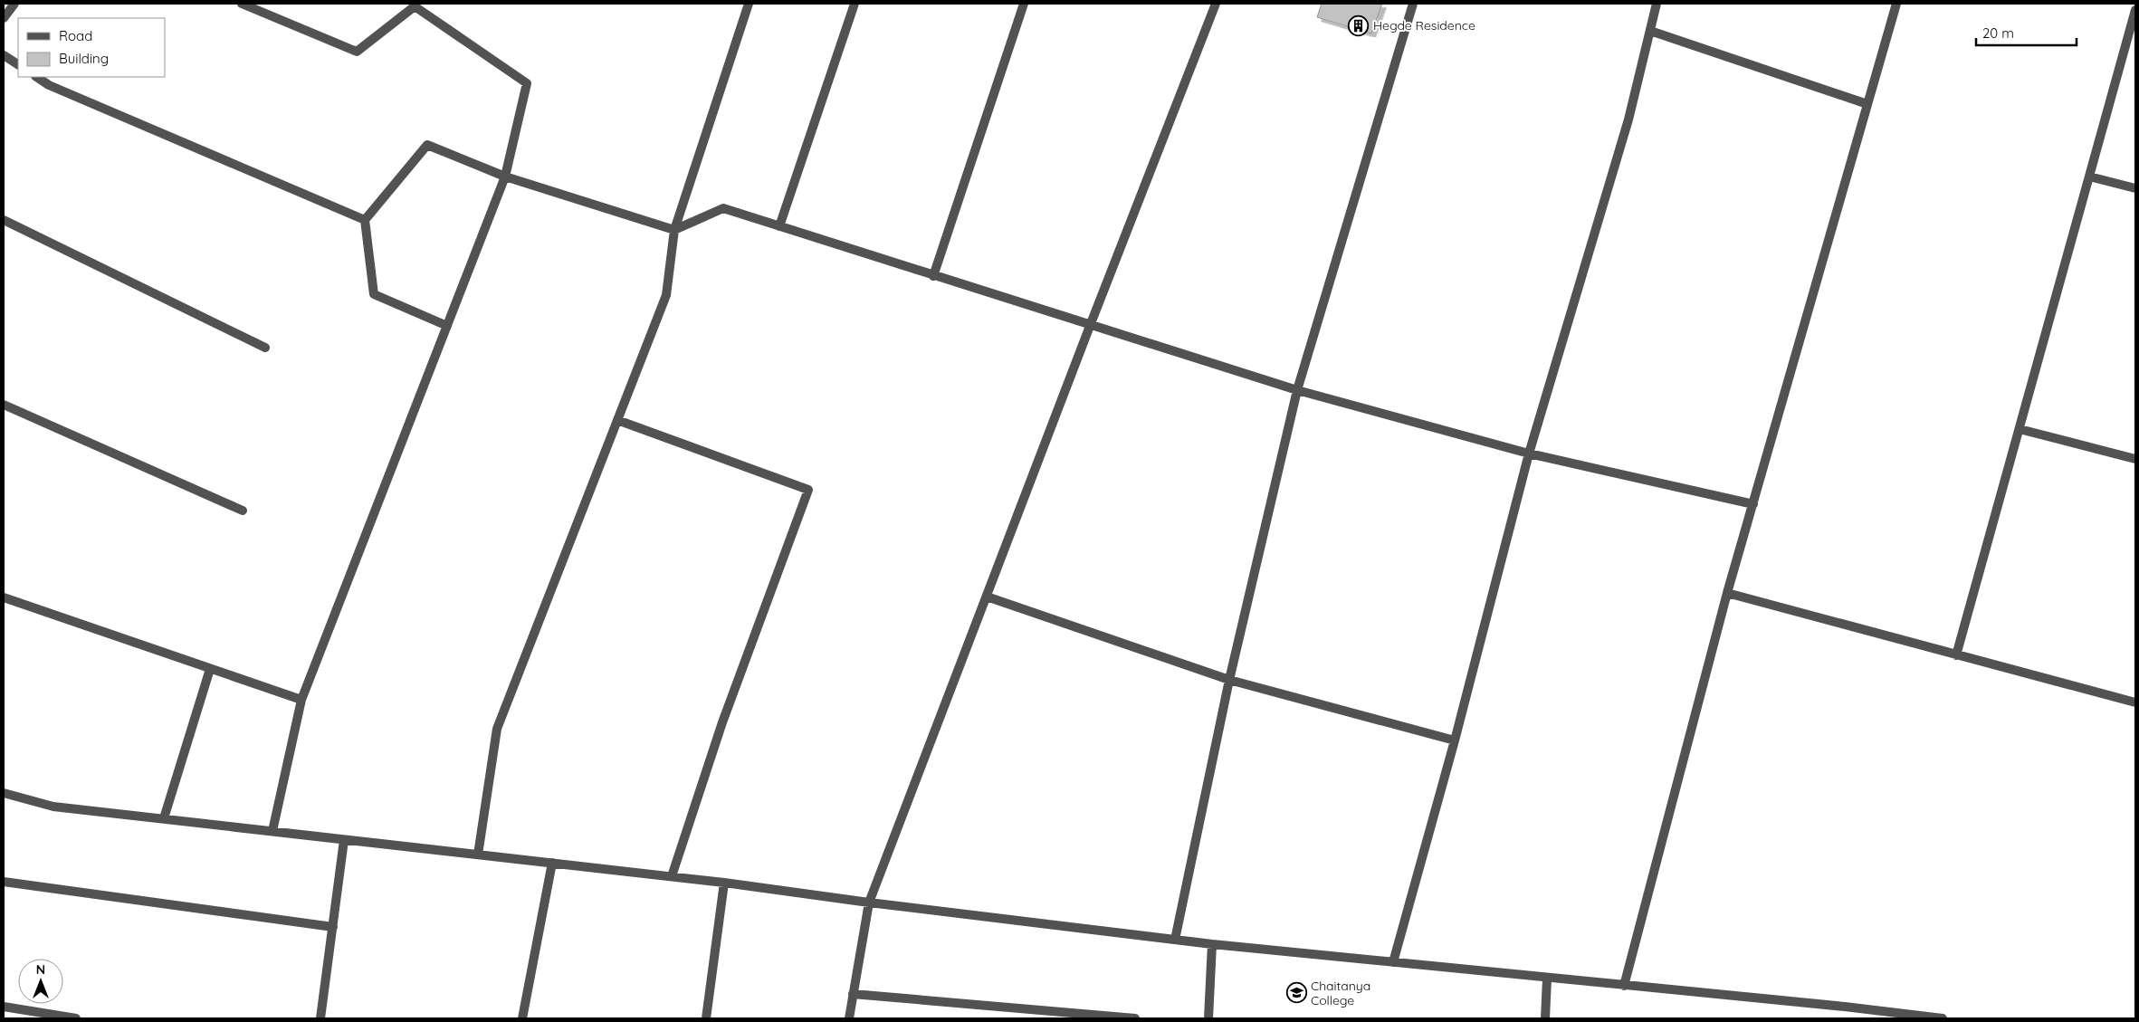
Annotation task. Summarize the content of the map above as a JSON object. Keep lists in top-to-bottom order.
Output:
{
  "places": {
    "building": ["Hegde Residence"],
    "school or university": ["Chaitanya College"]
  },
  "legend": ["Road", "Building"],
  "scale_bar": "20 m",
  "north": "top"
}
